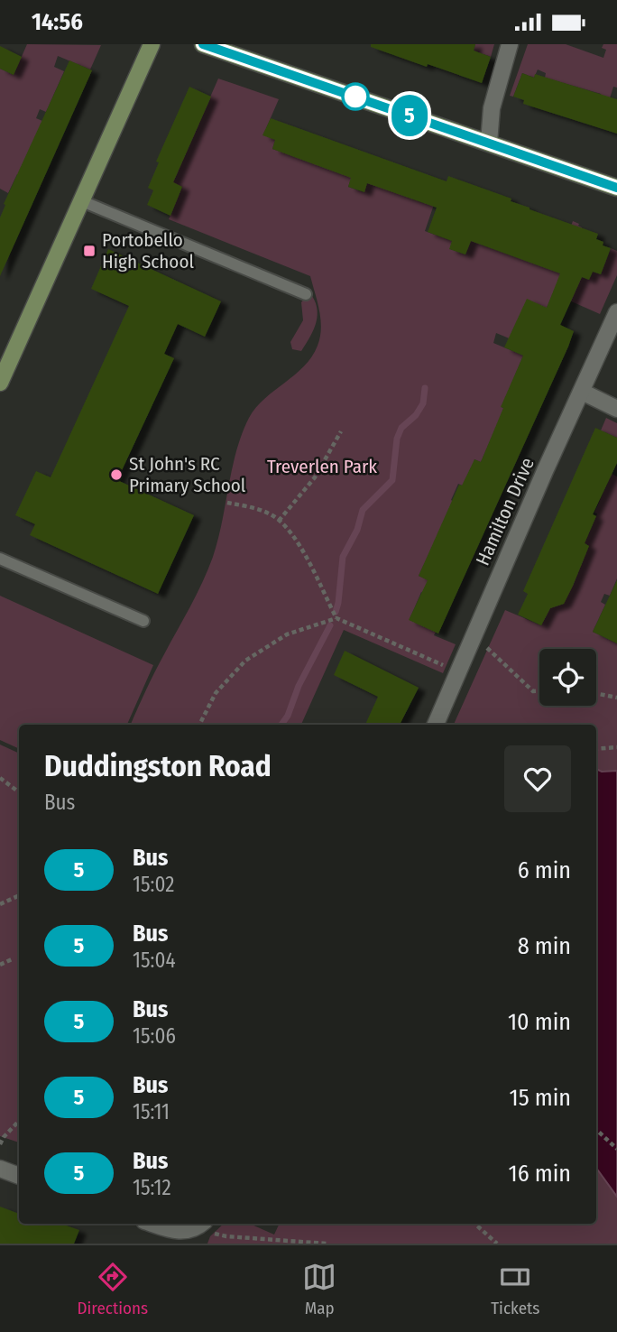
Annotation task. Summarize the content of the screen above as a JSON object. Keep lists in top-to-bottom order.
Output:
{
  "streets": {
    "street": ["Hamilton Drive"]
  },
  "parks": ["Treverlen Park"],
  "places": {
    "transit": ["Portobello High School"],
    "other": ["St John's RC Primary School"]
  },
  "lines": ["bus line 5"],
  "page": {
    "status": "14:56",
    "on_map": "5",
    "heading": ["Duddingston Road", "Bus"],
    "list": [
      {
        "mark": "5",
        "name": "Bus",
        "note": "15:02",
        "value": "6 min"
      },
      {
        "mark": "5",
        "name": "Bus",
        "note": "15:04",
        "value": "8 min"
      },
      {
        "mark": "5",
        "name": "Bus",
        "note": "15:06",
        "value": "10 min"
      },
      {
        "mark": "5",
        "name": "Bus",
        "note": "15:11",
        "value": "15 min"
      },
      {
        "mark": "5",
        "name": "Bus",
        "note": "15:12",
        "value": "16 min"
      }
    ],
    "tabs": ["Directions", "Map", "Tickets"]
  }
}
